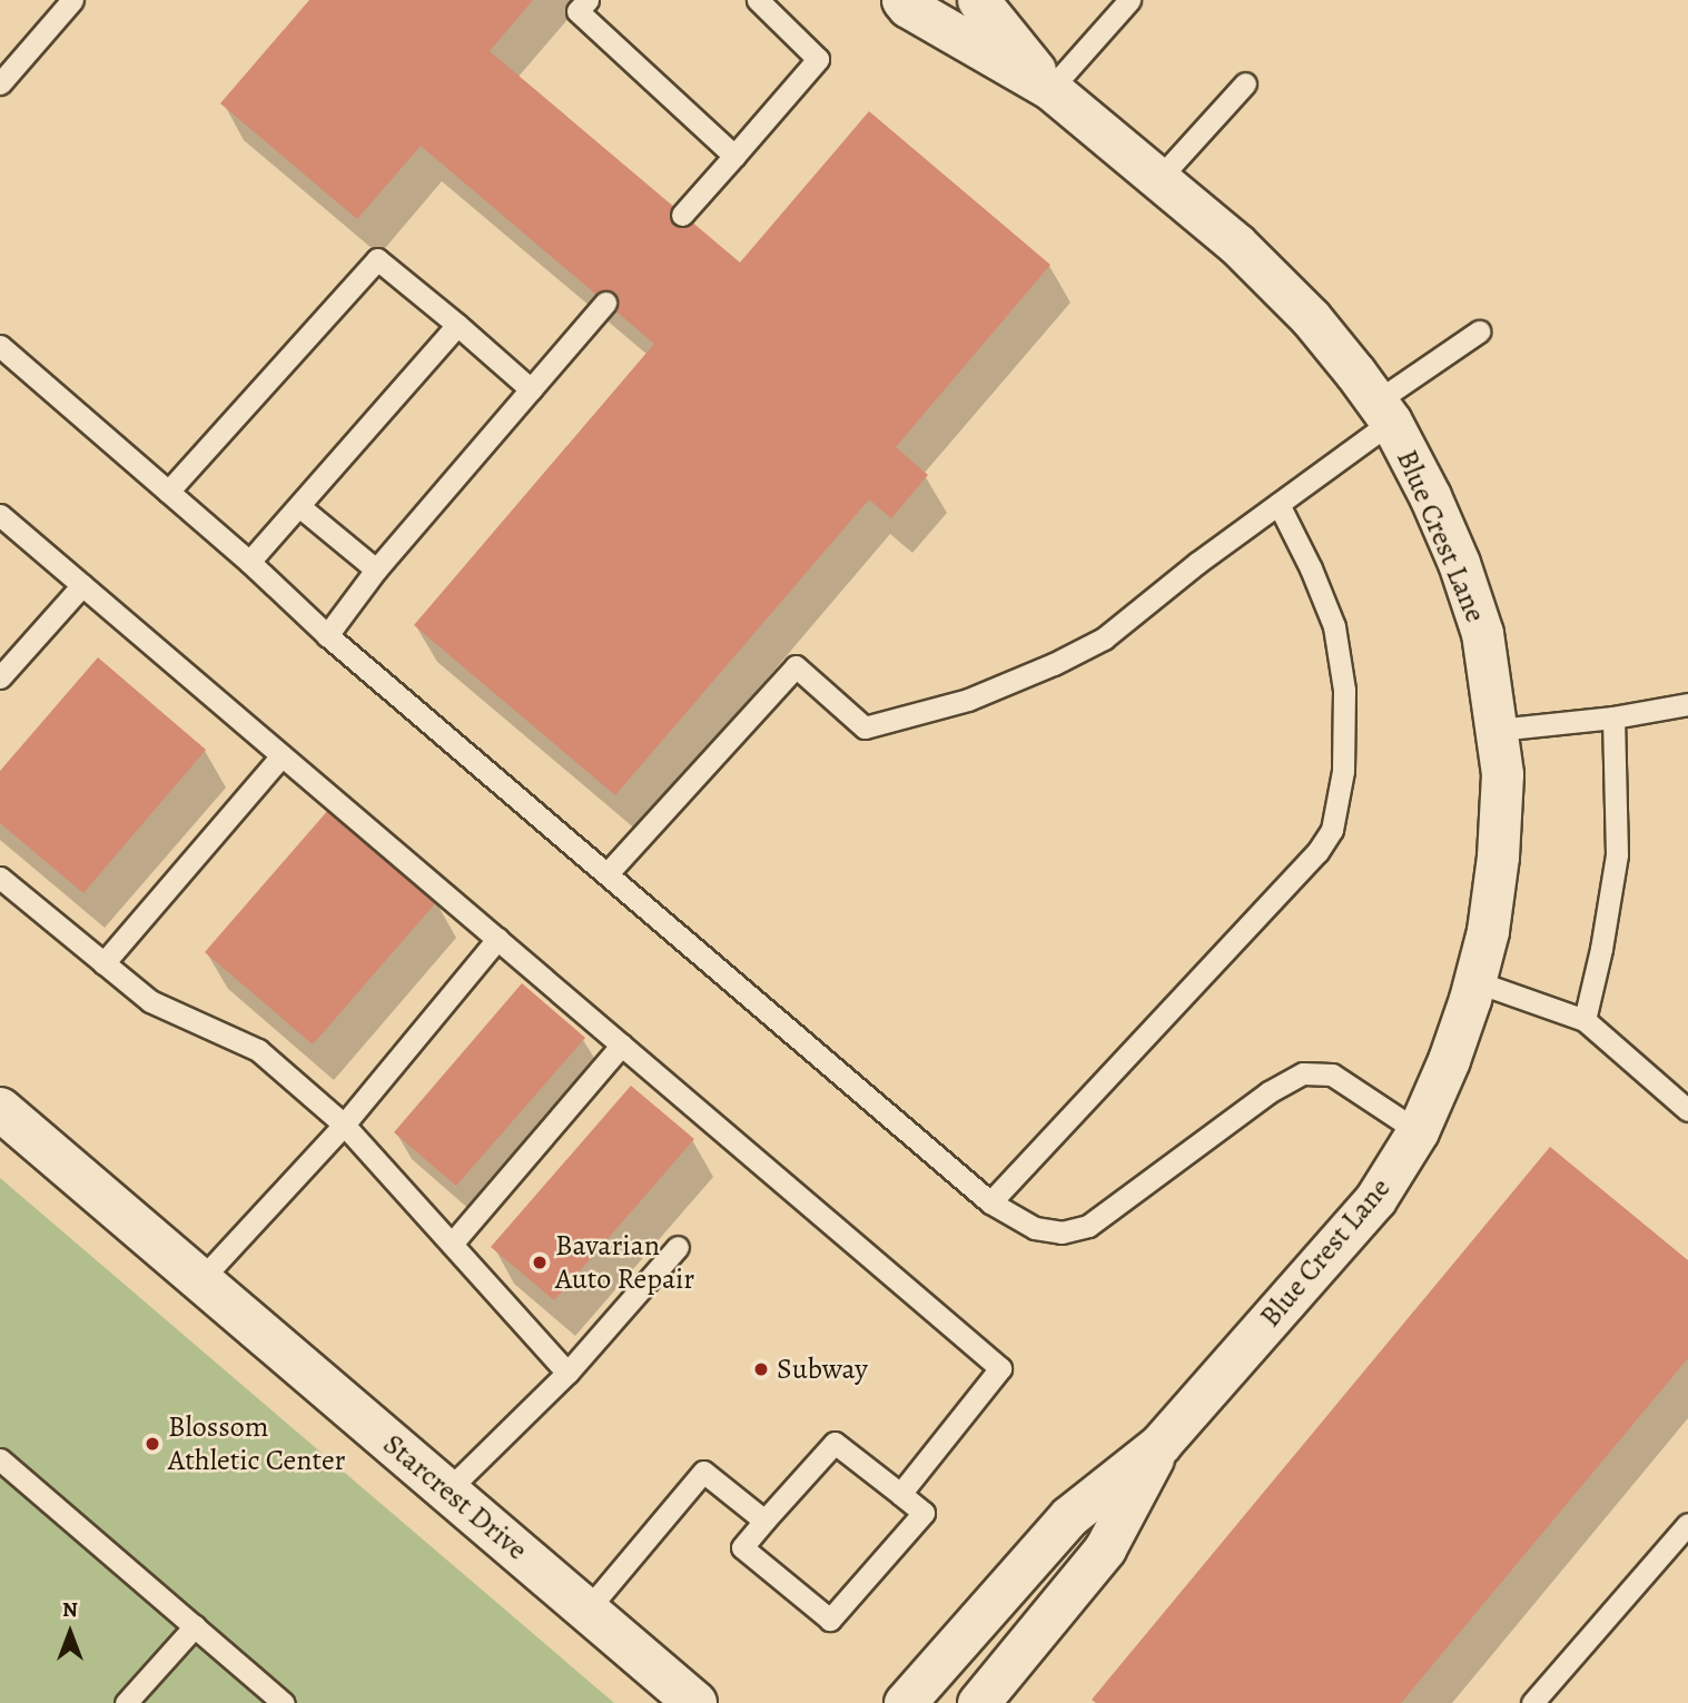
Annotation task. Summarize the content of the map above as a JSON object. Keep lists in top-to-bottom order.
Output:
{
  "streets": {
    "main road": ["Starcrest Drive"],
    "street": ["Blue Crest Lane"]
  },
  "places": ["Bavarian Auto Repair", "Subway", "Blossom Athletic Center"],
  "north": "top"
}
